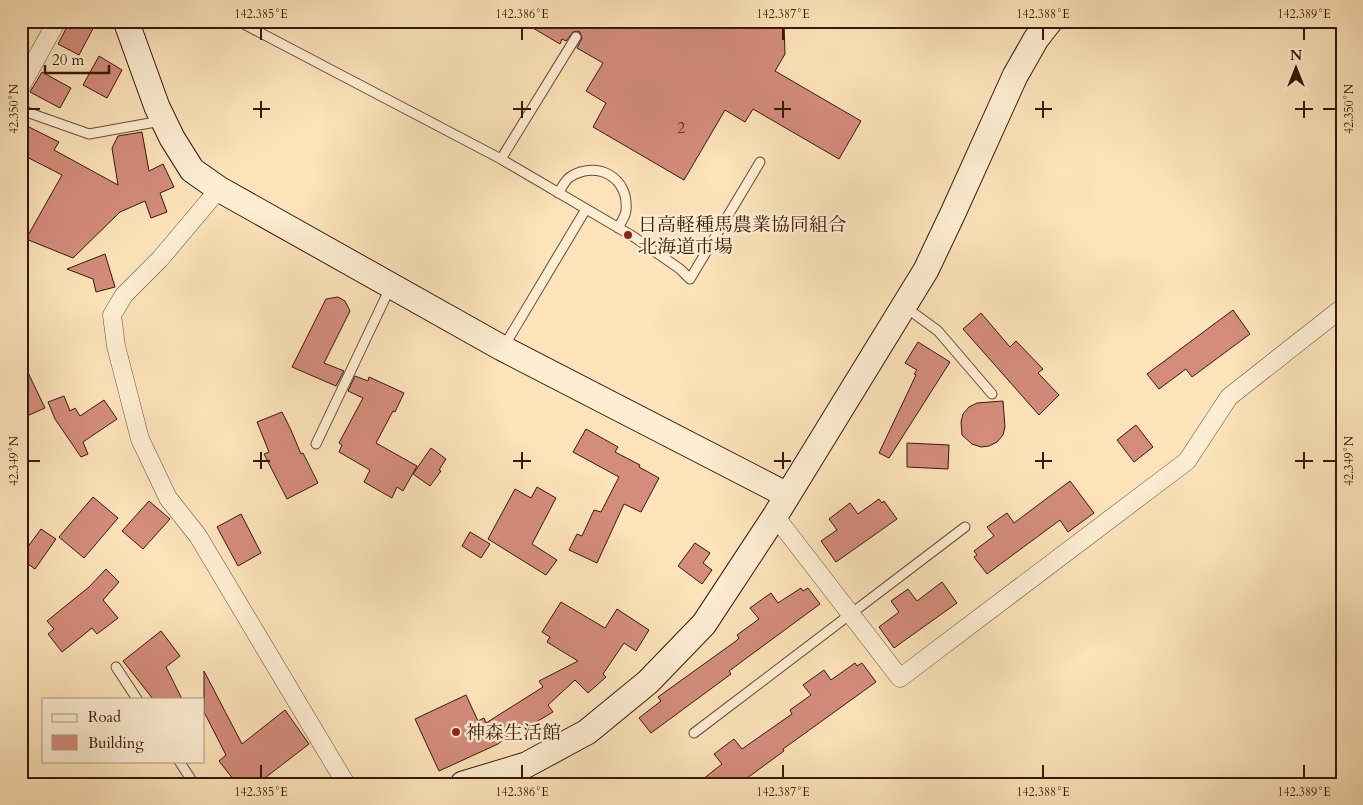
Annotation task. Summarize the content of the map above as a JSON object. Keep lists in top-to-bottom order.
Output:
{
  "places": ["日高軽種馬農業協同組合 北海道市場", "神森生活館"],
  "house_numbers": ["2"],
  "legend": ["Road", "Building"],
  "scale_bar": "20 m",
  "north": "top",
  "coordinates": [
    "142.385°E",
    "142.386°E",
    "142.387°E",
    "142.388°E",
    "142.389°E",
    "42.350°N",
    "42.349°N"
  ]
}
